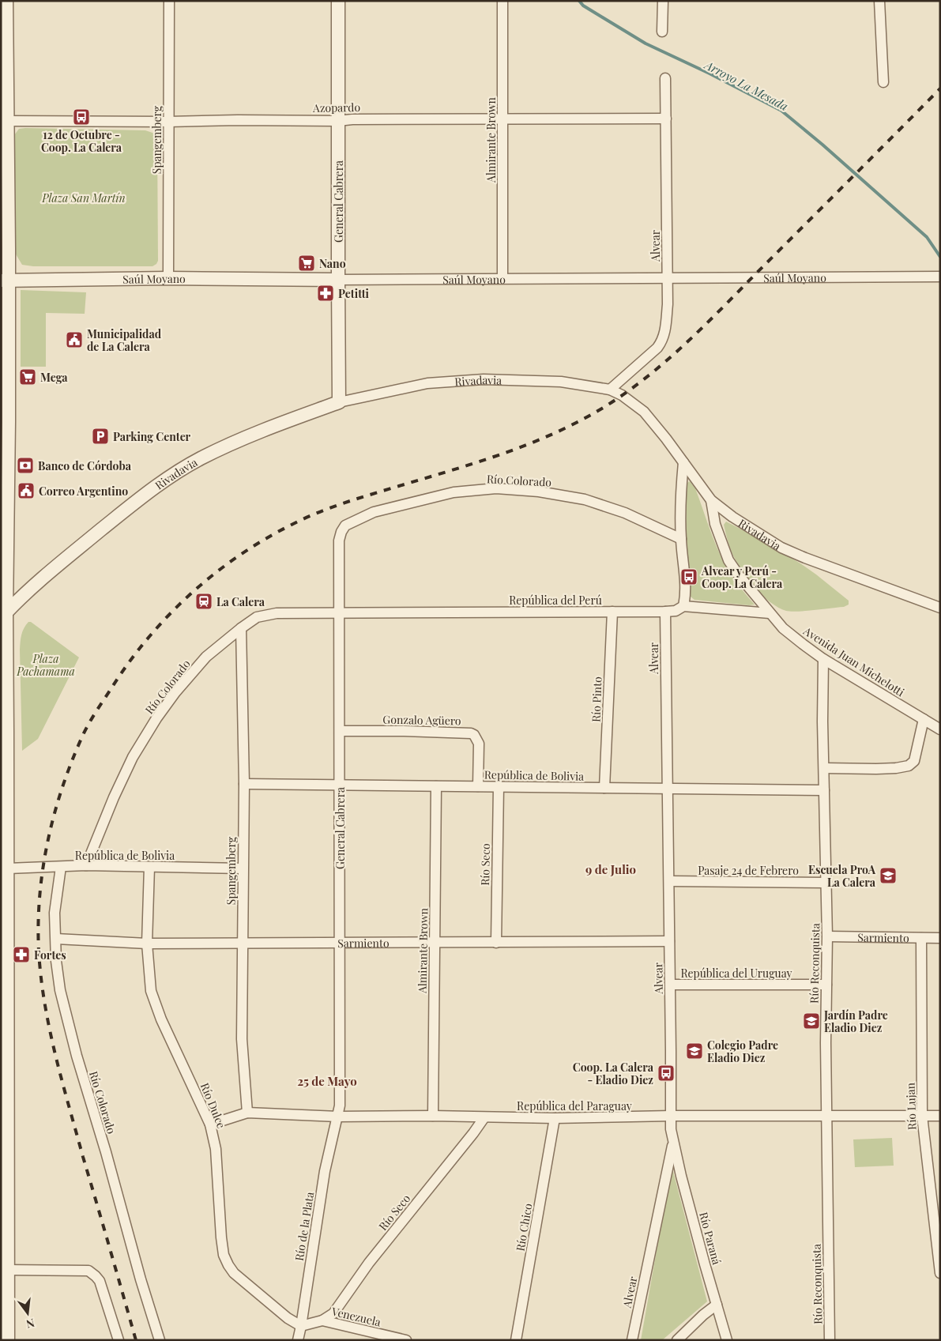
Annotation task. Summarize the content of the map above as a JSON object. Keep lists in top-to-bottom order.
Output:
{
  "streets": {
    "street": [
      "Azopardo",
      "Spangemberg",
      "Almirante Brown",
      "General Cabrera",
      "Alvear",
      "Saúl Moyano",
      "Rivadavia",
      "Río Colorado",
      "República del Perú",
      "Avenida Juan Michelotti",
      "Río Pinto",
      "Gonzalo Agüero",
      "República de Bolivia",
      "Río Seco",
      "Pasaje 24 de Febrero",
      "Sarmiento",
      "Río Reconquista",
      "República del Uruguay",
      "Río Dulce",
      "República del Paraguay",
      "Río Lujan",
      "Río de la Plata",
      "Río Chico",
      "Río Paraná",
      "Venezuela"
    ]
  },
  "crossings": [
    ["Azopardo", "Spangemberg"],
    ["Azopardo", "Almirante Brown"],
    ["Azopardo", "General Cabrera"],
    ["Azopardo", "Alvear"],
    ["Spangemberg", "Saúl Moyano"],
    ["Spangemberg", "Río Colorado"],
    ["Spangemberg", "República de Bolivia"],
    ["Spangemberg", "Sarmiento"],
    ["Spangemberg", "República del Paraguay"],
    ["Almirante Brown", "Saúl Moyano"],
    ["Almirante Brown", "República de Bolivia"],
    ["Almirante Brown", "Sarmiento"],
    ["Almirante Brown", "República del Paraguay"],
    ["General Cabrera", "Saúl Moyano"],
    ["General Cabrera", "Rivadavia"],
    ["General Cabrera", "Río Colorado"],
    ["General Cabrera", "República del Perú"],
    ["General Cabrera", "Gonzalo Agüero"],
    ["General Cabrera", "República de Bolivia"],
    ["General Cabrera", "Sarmiento"],
    ["General Cabrera", "República del Paraguay"],
    ["General Cabrera", "Río de la Plata"],
    ["Alvear", "Saúl Moyano"],
    ["Alvear", "Rivadavia"],
    ["Alvear", "República del Perú"],
    ["Alvear", "República de Bolivia"],
    ["Alvear", "Pasaje 24 de Febrero"],
    ["Alvear", "Sarmiento"],
    ["Alvear", "República del Uruguay"],
    ["Alvear", "República del Paraguay"],
    ["Alvear", "Río Paraná"],
    ["Rivadavia", "Avenida Juan Michelotti"],
    ["Río Colorado", "República del Perú"],
    ["Río Colorado", "República de Bolivia"],
    ["Río Colorado", "Sarmiento"],
    ["República del Perú", "Avenida Juan Michelotti"],
    ["República del Perú", "Río Pinto"],
    ["Avenida Juan Michelotti", "Río Reconquista"],
    ["Río Pinto", "República de Bolivia"],
    ["Gonzalo Agüero", "República de Bolivia"],
    ["República de Bolivia", "Río Seco"],
    ["República de Bolivia", "Río Reconquista"],
    ["República de Bolivia", "Río Dulce"],
    ["Río Seco", "Sarmiento"],
    ["Río Seco", "República del Paraguay"],
    ["Río Seco", "Venezuela"],
    ["Pasaje 24 de Febrero", "Río Reconquista"],
    ["Sarmiento", "Río Reconquista"],
    ["Sarmiento", "Río Dulce"],
    ["Sarmiento", "Río Lujan"],
    ["Río Reconquista", "República del Uruguay"],
    ["Río Reconquista", "República del Paraguay"],
    ["Río Dulce", "República del Paraguay"],
    ["Río Dulce", "Río de la Plata"],
    ["Río Dulce", "Venezuela"],
    ["República del Paraguay", "Río Lujan"],
    ["República del Paraguay", "Río de la Plata"],
    ["República del Paraguay", "Río Chico"],
    ["Río de la Plata", "Venezuela"]
  ],
  "districts": ["9 de Julio", "25 de Mayo"],
  "water": ["Arroyo La Mesada"],
  "parks": ["Plaza San Martín", "Plaza Pachamama"],
  "places": {
    "bus stop": ["12 de Octubre - Coop. La Calera", "Alvear y Perú - Coop. La Calera", "Coop. La Calera - Eladio Diez"],
    "supermarket": ["Nano", "Mega"],
    "pharmacy": ["Petitti", "Fortes"],
    "public building": ["Municipalidad de La Calera", "Correo Argentino"],
    "parking": ["Parking Center"],
    "bank": ["Banco de Córdoba"],
    "station": ["La Calera"],
    "school or university": ["Escuela ProA La Calera", "Jardín Padre Eladio Diez", "Colegio Padre Eladio Diez"]
  },
  "north": "bottom"
}
